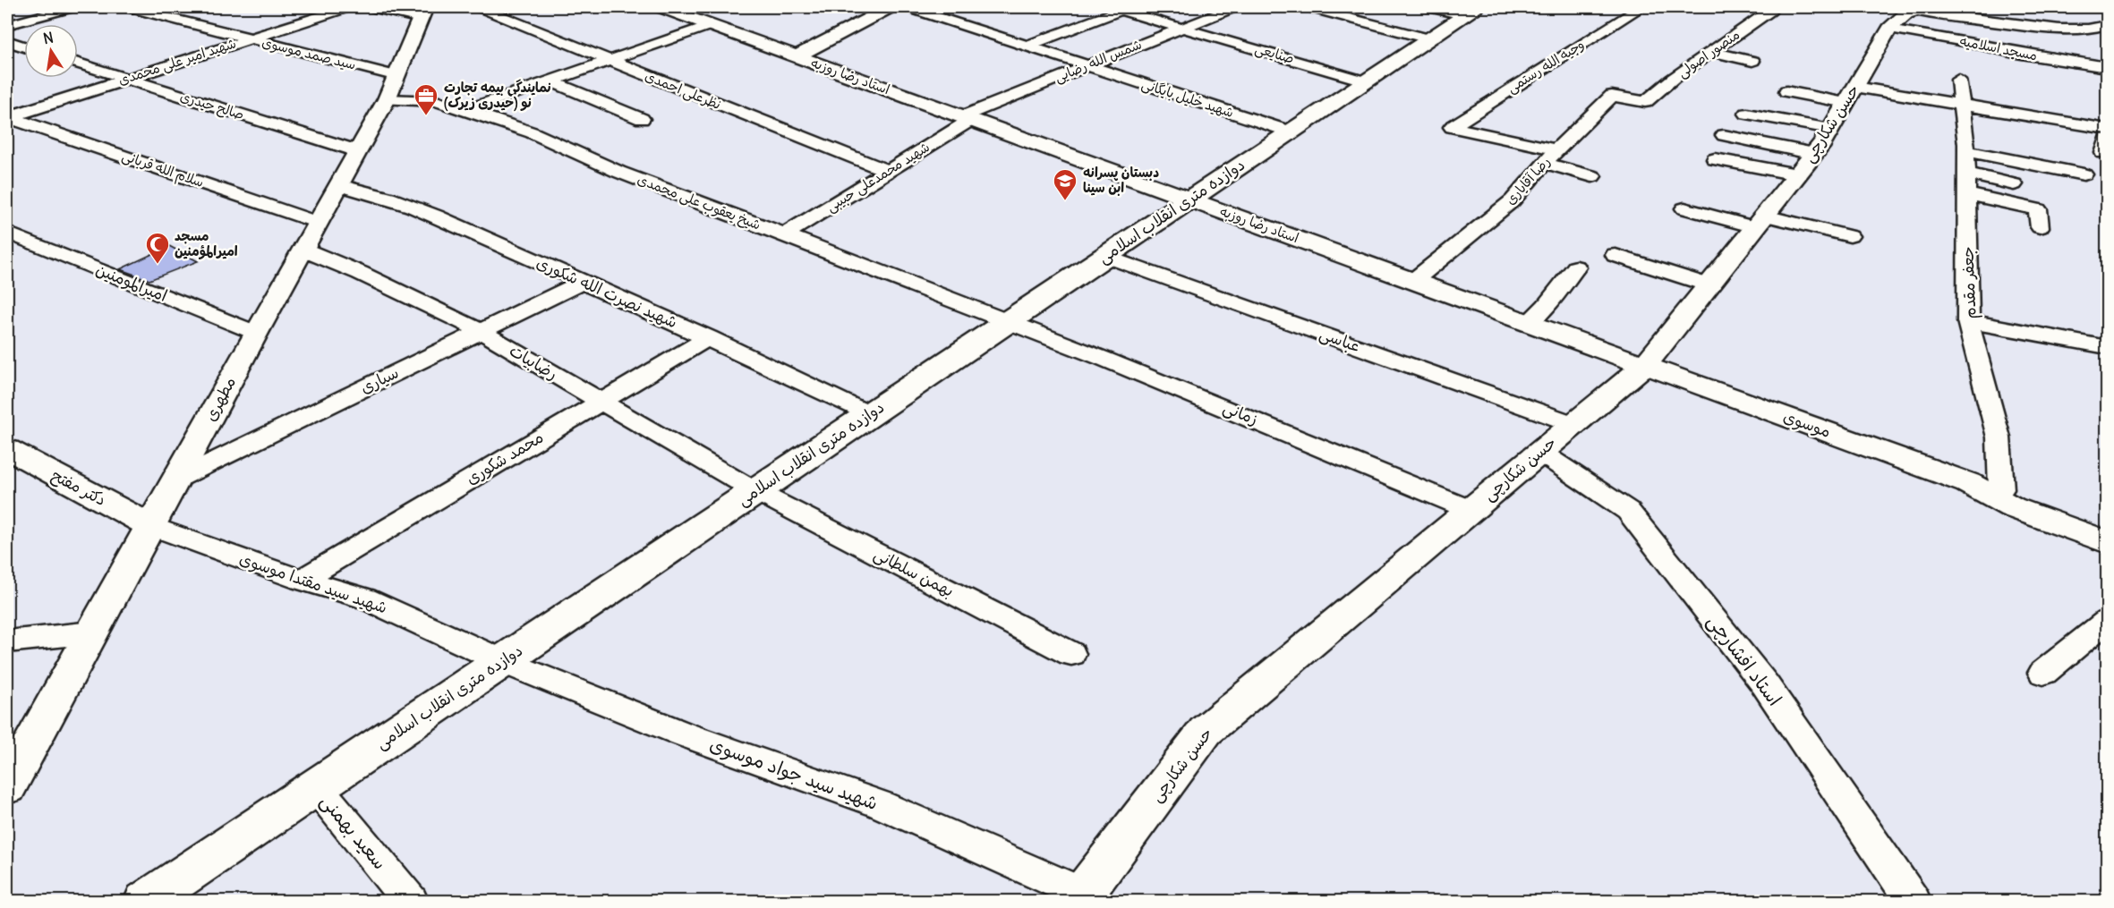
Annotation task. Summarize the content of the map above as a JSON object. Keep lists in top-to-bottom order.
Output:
{
  "streets": {
    "street": [
      "مسجد اسلامیه",
      "سید صمد موسوی",
      "صنایعی",
      "منصور اصولی",
      "شمس الله رضایی",
      "شهید امیر علی محمدی",
      "وجیه الله رستمی",
      "استاد رضا روزبه",
      "نظرعلی احمدی",
      "شهید خلیل بایگانی",
      "صالح حیدری",
      "حسن شکارچی",
      "سلام الله قربانی",
      "شهید محمدعلی حبیبی",
      "رضا آقایاری",
      "شیخ یعقوب علی محمدی",
      "دوازده متری انقلاب اسلامی",
      "امیرالمومنین",
      "جعفر مقدم",
      "شهید نصرت الله شکوری",
      "عباسی",
      "رضابیات",
      "سیاری",
      "مطهری",
      "زمانی",
      "موسوی",
      "محمد شکوری",
      "دکتر مفتح",
      "بهمن سلطانی",
      "شهید سید مقتدا موسوی",
      "استاد افشارچی",
      "شهید سید جواد موسوی",
      "سعید بهمنی"
    ]
  },
  "crossings": [
    ["مسجد اسلامیه", "حسن شکارچی"],
    ["سید صمد موسوی", "شهید امیر علی محمدی"],
    ["سید صمد موسوی", "شیخ یعقوب علی محمدی"],
    ["سید صمد موسوی", "مطهری"],
    ["صنایعی", "شمس الله رضایی"],
    ["صنایعی", "دوازده متری انقلاب اسلامی"],
    ["منصور اصولی", "رضا آقایاری"],
    ["شمس الله رضایی", "استاد رضا روزبه"],
    ["شمس الله رضایی", "شهید خلیل بایگانی"],
    ["شمس الله رضایی", "شهید محمدعلی حبیبی"],
    ["شهید امیر علی محمدی", "صالح حیدری"],
    ["شهید امیر علی محمدی", "سلام الله قربانی"],
    ["وجیه الله رستمی", "رضا آقایاری"],
    ["استاد رضا روزبه", "حسن شکارچی"],
    ["استاد رضا روزبه", "شهید محمدعلی حبیبی"],
    ["استاد رضا روزبه", "رضا آقایاری"],
    ["استاد رضا روزبه", "دوازده متری انقلاب اسلامی"],
    ["استاد رضا روزبه", "موسوی"],
    ["نظرعلی احمدی", "شهید محمدعلی حبیبی"],
    ["شهید خلیل بایگانی", "دوازده متری انقلاب اسلامی"],
    ["صالح حیدری", "مطهری"],
    ["حسن شکارچی", "عباسی"],
    ["حسن شکارچی", "زمانی"],
    ["حسن شکارچی", "موسوی"],
    ["حسن شکارچی", "استاد افشارچی"],
    ["حسن شکارچی", "شهید سید جواد موسوی"],
    ["سلام الله قربانی", "مطهری"],
    ["شهید محمدعلی حبیبی", "شیخ یعقوب علی محمدی"],
    ["شیخ یعقوب علی محمدی", "دوازده متری انقلاب اسلامی"],
    ["شیخ یعقوب علی محمدی", "مطهری"],
    ["شیخ یعقوب علی محمدی", "زمانی"],
    ["دوازده متری انقلاب اسلامی", "شهید نصرت الله شکوری"],
    ["دوازده متری انقلاب اسلامی", "عباسی"],
    ["دوازده متری انقلاب اسلامی", "رضابیات"],
    ["دوازده متری انقلاب اسلامی", "زمانی"],
    ["دوازده متری انقلاب اسلامی", "بهمن سلطانی"],
    ["دوازده متری انقلاب اسلامی", "شهید سید مقتدا موسوی"],
    ["دوازده متری انقلاب اسلامی", "شهید سید جواد موسوی"],
    ["دوازده متری انقلاب اسلامی", "سعید بهمنی"],
    ["امیرالمومنین", "مطهری"],
    ["جعفر مقدم", "موسوی"],
    ["شهید نصرت الله شکوری", "سیاری"],
    ["شهید نصرت الله شکوری", "مطهری"],
    ["شهید نصرت الله شکوری", "محمد شکوری"],
    ["رضابیات", "سیاری"],
    ["رضابیات", "مطهری"],
    ["رضابیات", "محمد شکوری"],
    ["رضابیات", "بهمن سلطانی"],
    ["سیاری", "مطهری"],
    ["مطهری", "دکتر مفتح"],
    ["مطهری", "شهید سید مقتدا موسوی"],
    ["محمد شکوری", "شهید سید مقتدا موسوی"],
    ["دکتر مفتح", "شهید سید مقتدا موسوی"],
    ["شهید سید مقتدا موسوی", "شهید سید جواد موسوی"]
  ],
  "places": {
    "office": ["نمایندگی بیمه تجارت نو (حیدری زیرک)"],
    "school or university": ["دبستان پسرانه ابن سینا"],
    "mosque": ["مسجد امیرالمؤمنین"]
  },
  "north": "top"
}
